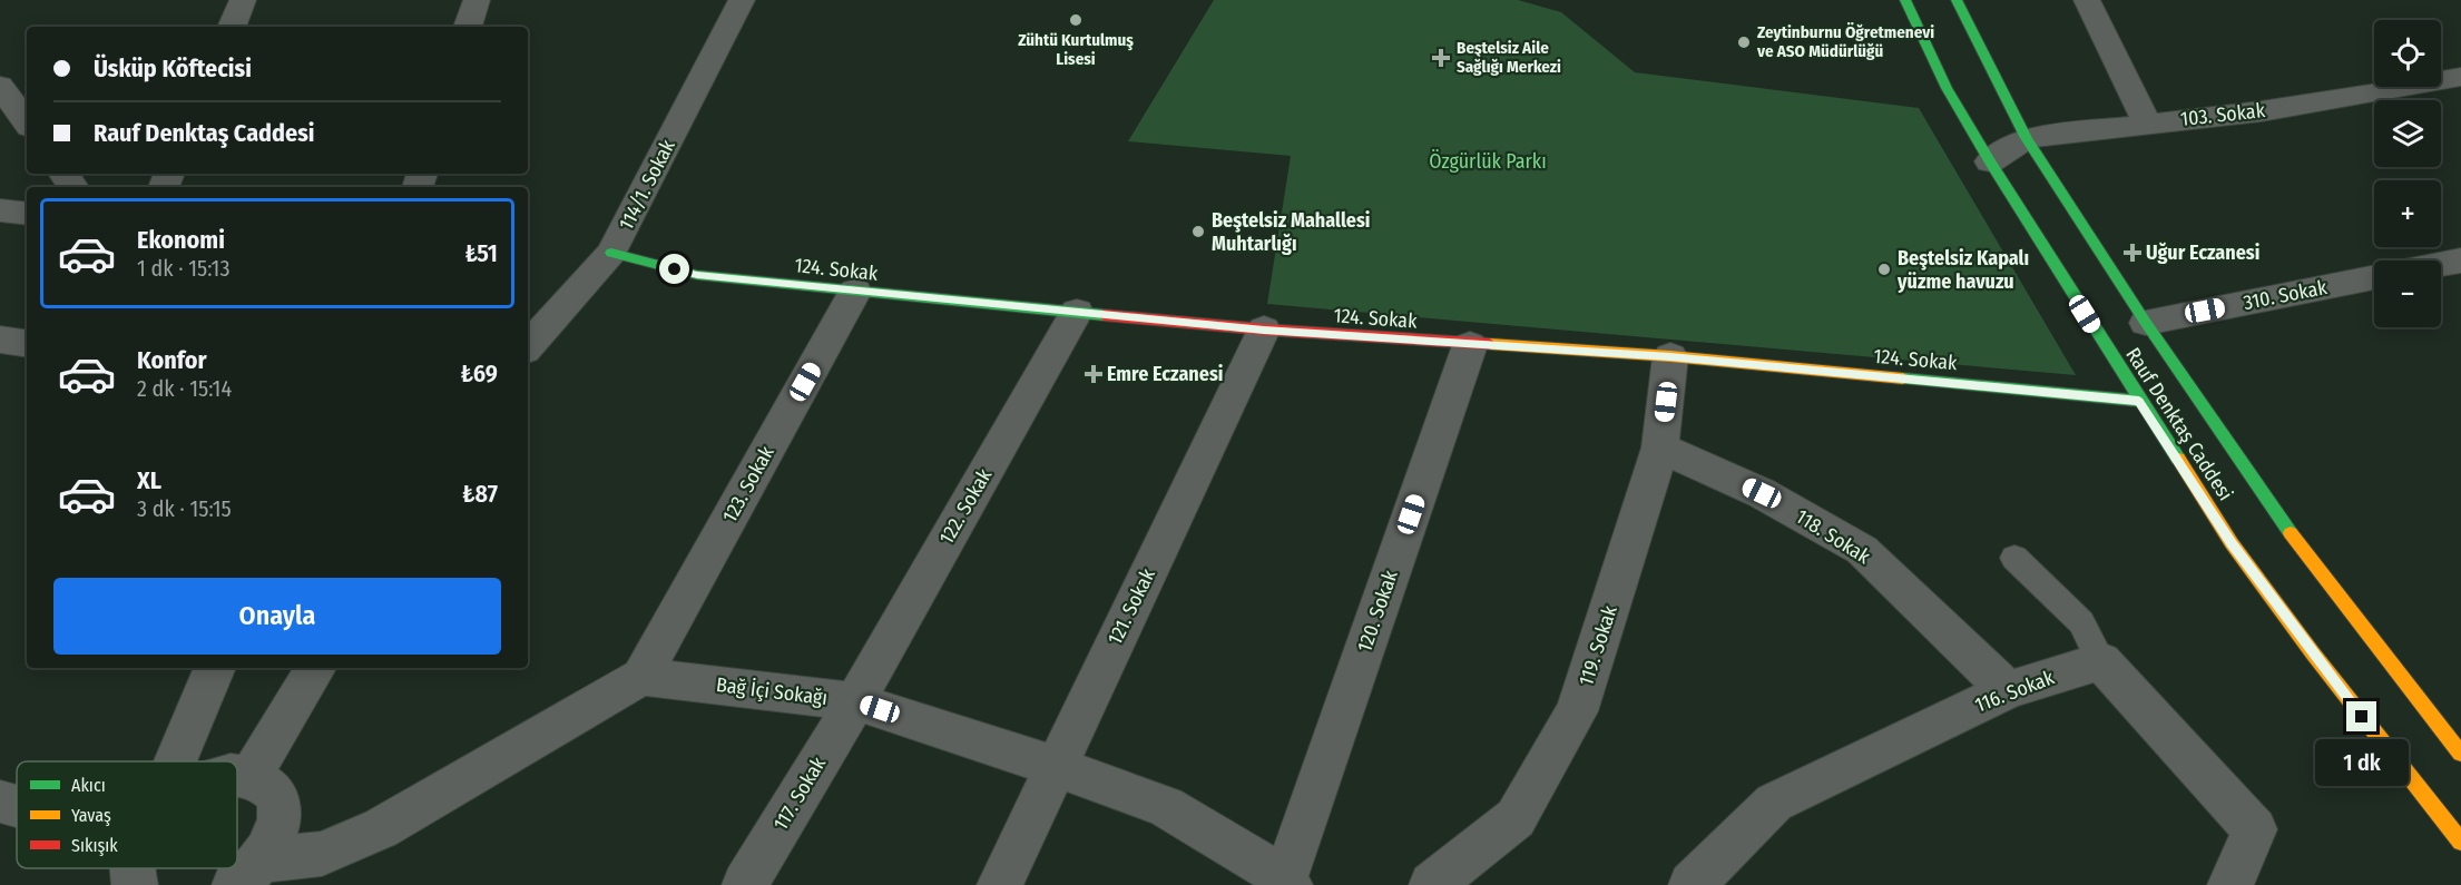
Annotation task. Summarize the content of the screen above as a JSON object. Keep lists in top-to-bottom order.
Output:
{
  "streets": {
    "main road": ["124. Sokak", "Rauf Denktaş Caddesi"],
    "street": [
      "103. Sokak",
      "114/1. Sokak",
      "310. Sokak",
      "123. Sokak",
      "122. Sokak",
      "118. Sokak",
      "121. Sokak",
      "120. Sokak",
      "119. Sokak",
      "Bağ İçi Sokağı",
      "116. Sokak",
      "117. Sokak"
    ]
  },
  "crossings": [
    ["103. Sokak", "Rauf Denktaş Caddesi"],
    ["114/1. Sokak", "124. Sokak"],
    ["124. Sokak", "Rauf Denktaş Caddesi"],
    ["124. Sokak", "123. Sokak"],
    ["124. Sokak", "122. Sokak"],
    ["124. Sokak", "121. Sokak"],
    ["124. Sokak", "120. Sokak"],
    ["124. Sokak", "119. Sokak"],
    ["310. Sokak", "Rauf Denktaş Caddesi"],
    ["123. Sokak", "Bağ İçi Sokağı"],
    ["122. Sokak", "Bağ İçi Sokağı"],
    ["122. Sokak", "117. Sokak"],
    ["118. Sokak", "119. Sokak"],
    ["118. Sokak", "116. Sokak"],
    ["121. Sokak", "Bağ İçi Sokağı"],
    ["120. Sokak", "Bağ İçi Sokağı"],
    ["Bağ İçi Sokağı", "117. Sokak"]
  ],
  "parks": ["Özgürlük Parkı"],
  "places": {
    "other": [
      "Zühtü Kurtulmuş Lisesi",
      "Zeytinburnu Öğretmenevi ve ASO Müdürlüğü",
      "Beştelsiz Mahallesi Muhtarlığı",
      "Beştelsiz Kapalı yüzme havuzu"
    ],
    "health": ["Beştelsiz Aile Sağlığı Merkezi", "Uğur Eczanesi", "Emre Eczanesi"]
  },
  "legend": ["Akıcı", "Yavaş", "Sıkışık"],
  "page": {
    "map_buttons": ["+", "−"],
    "banner": ["Üsküp Köftecisi", "Rauf Denktaş Caddesi"],
    "list": [
      {
        "name": "Ekonomi",
        "note": "1 dk · 15:13",
        "value": "₺51"
      },
      {
        "name": "Konfor",
        "note": "2 dk · 15:14",
        "value": "₺69"
      },
      {
        "name": "XL",
        "note": "3 dk · 15:15",
        "value": "₺87"
      }
    ],
    "buttons": "Onayla",
    "bubble": "1 dk"
  }
}
